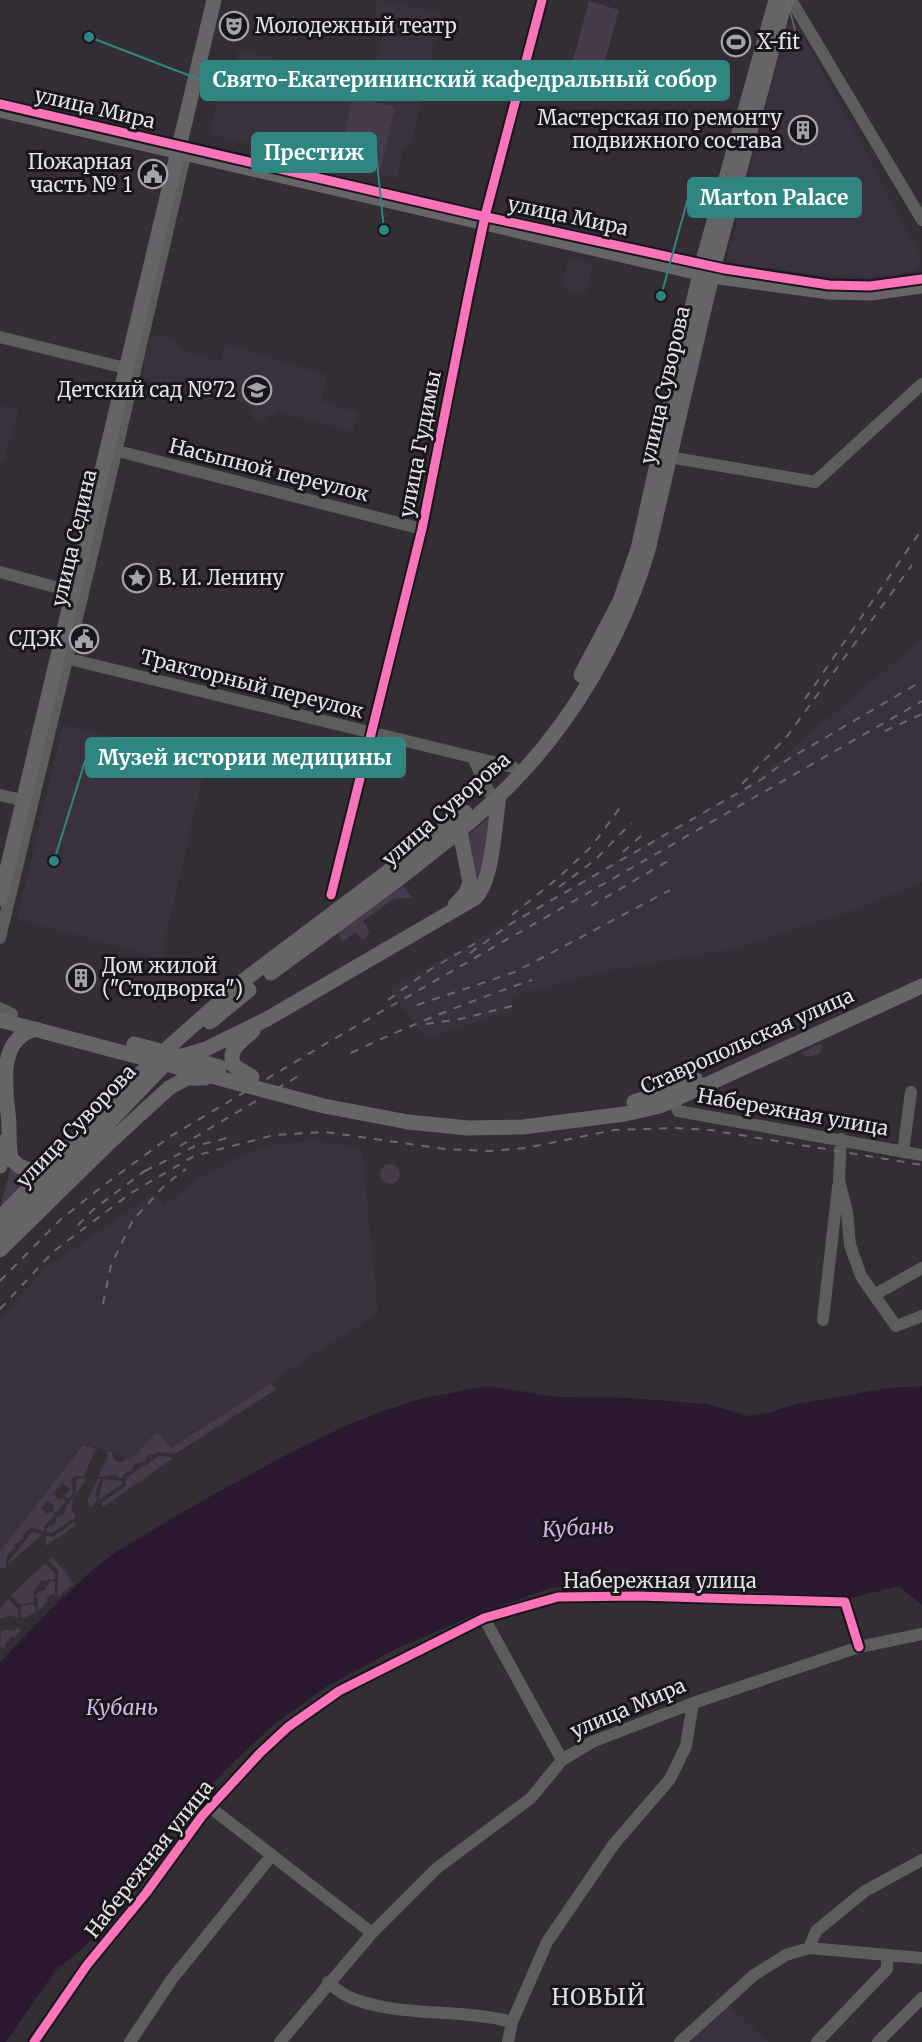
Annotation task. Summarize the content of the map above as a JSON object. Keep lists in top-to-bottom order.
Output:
{
  "streets": {
    "main road": [
      "улица Мира",
      "улица Суворова",
      "улица Седина",
      "Ставропольская улица"
    ],
    "street": [
      "улица Гудимы",
      "Насыпной переулок",
      "Тракторный переулок",
      "Набережная улица"
    ]
  },
  "crossings": [
    ["улица Мира", "улица Суворова"],
    ["улица Мира", "улица Гудимы"],
    ["улица Мира", "улица Седина"],
    ["улица Мира", "Набережная улица"],
    ["улица Суворова", "Тракторный переулок"],
    ["улица Суворова", "Ставропольская улица"],
    ["улица Гудимы", "Насыпной переулок"],
    ["улица Гудимы", "Тракторный переулок"],
    ["Насыпной переулок", "улица Седина"],
    ["улица Седина", "Тракторный переулок"],
    ["Ставропольская улица", "Набережная улица"]
  ],
  "districts": ["НОВЫЙ"],
  "water": ["Кубань"],
  "places": {
    "theatre": ["Молодежный театр"],
    "other": [
      "Свято-Екатерининский кафедральный собор",
      "Престиж",
      "Marton Palace",
      "Музей истории медицины"
    ],
    "sports": ["X-fit"],
    "building": ["Мастерская по ремонту подвижного состава", "Дом жилой (\"Стодворка\")"],
    "public building": ["Пожарная часть № 1", "СДЭК"],
    "school or university": ["Детский сад №72"],
    "place": ["В. И. Ленину"]
  }
}
